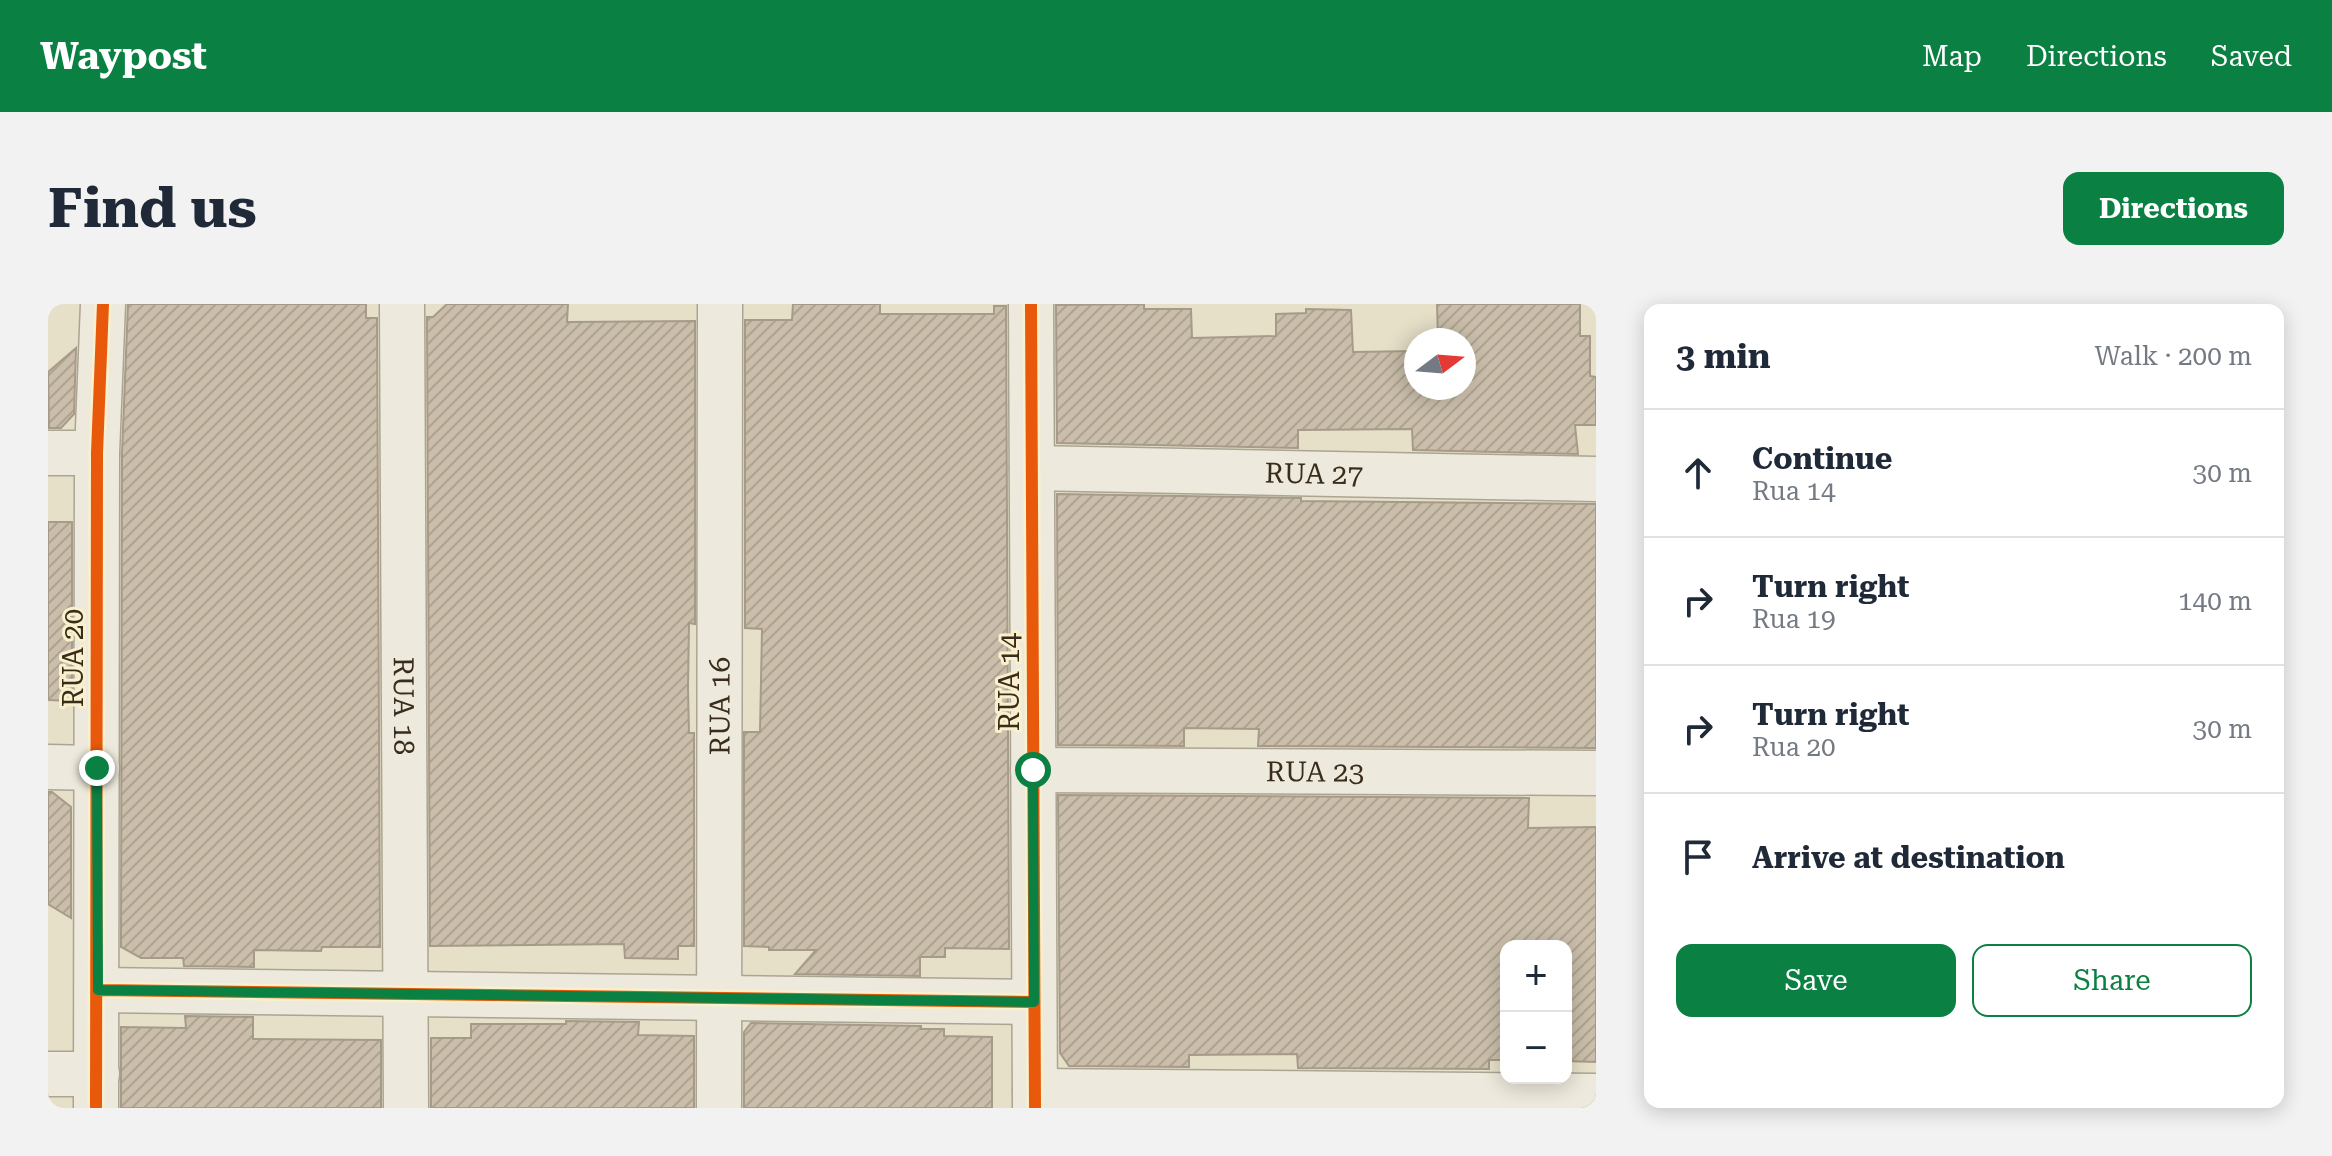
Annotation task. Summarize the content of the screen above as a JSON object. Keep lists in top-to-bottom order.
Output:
{
  "streets": {
    "street": [
      "RUA 27",
      "RUA 20",
      "RUA 14",
      "RUA 18",
      "RUA 16",
      "RUA 23"
    ]
  },
  "crossings": [
    ["RUA 27", "RUA 14"],
    ["RUA 14", "RUA 23"]
  ],
  "north": "right",
  "page": {
    "header": "Waypost",
    "nav": ["Map", "Directions", "Saved"],
    "buttons": [
      "Directions",
      ["Save", "Share"]
    ],
    "title": "Find us",
    "heading": ["3 min", "Walk · 200 m"],
    "list": [
      ["Continue", "Rua 14", "30 m"],
      ["Turn right", "Rua 19", "140 m"],
      ["Turn right", "Rua 20", "30 m"],
      "Arrive at destination"
    ],
    "map_buttons": ["+", "−"]
  }
}
